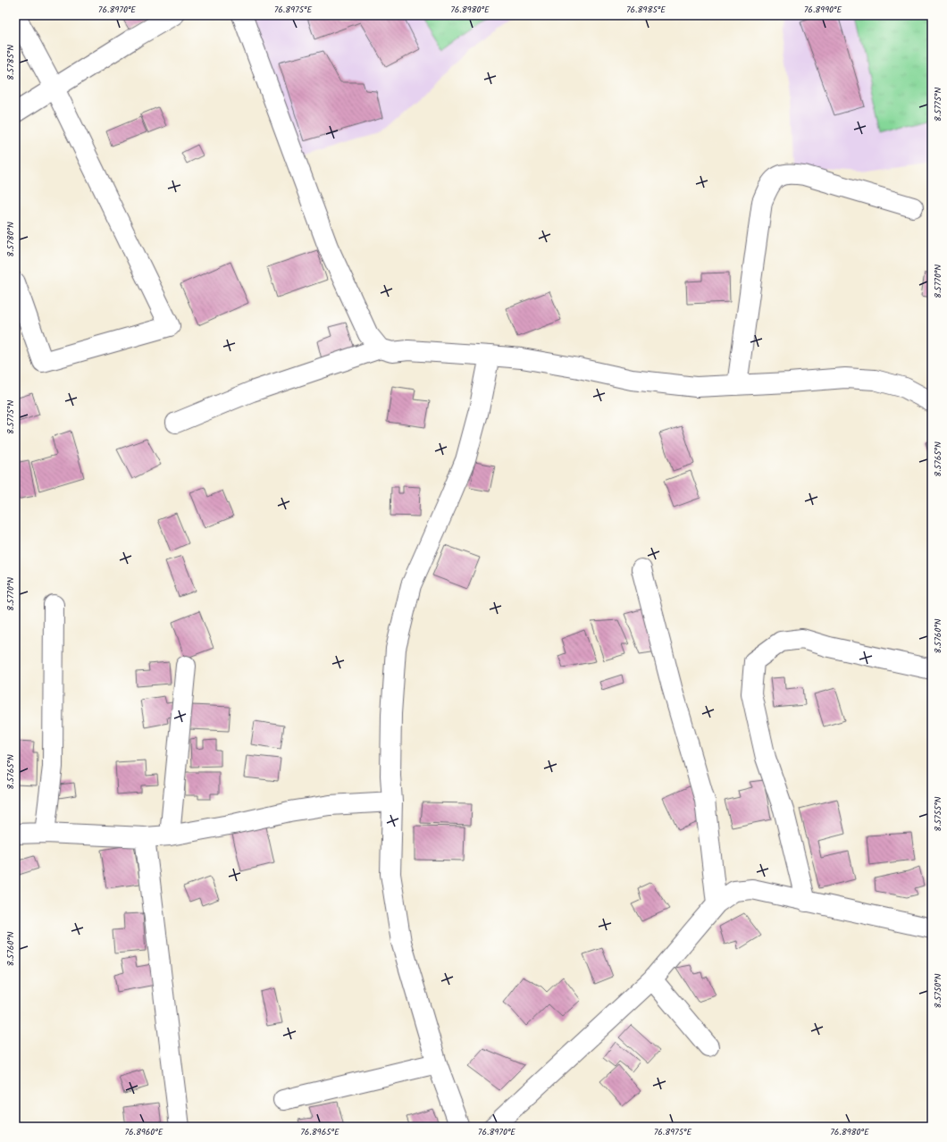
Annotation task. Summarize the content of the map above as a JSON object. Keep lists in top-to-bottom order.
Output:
{
  "coordinates": [
    "76.8970°E",
    "76.8975°E",
    "76.8980°E",
    "76.8985°E",
    "76.8990°E",
    "8.5785°N",
    "8.5775°N",
    "8.5780°N",
    "8.5770°N",
    "8.5765°N",
    "8.5760°N",
    "8.5755°N",
    "8.5750°N",
    "76.8960°E",
    "76.8965°E"
  ]
}
